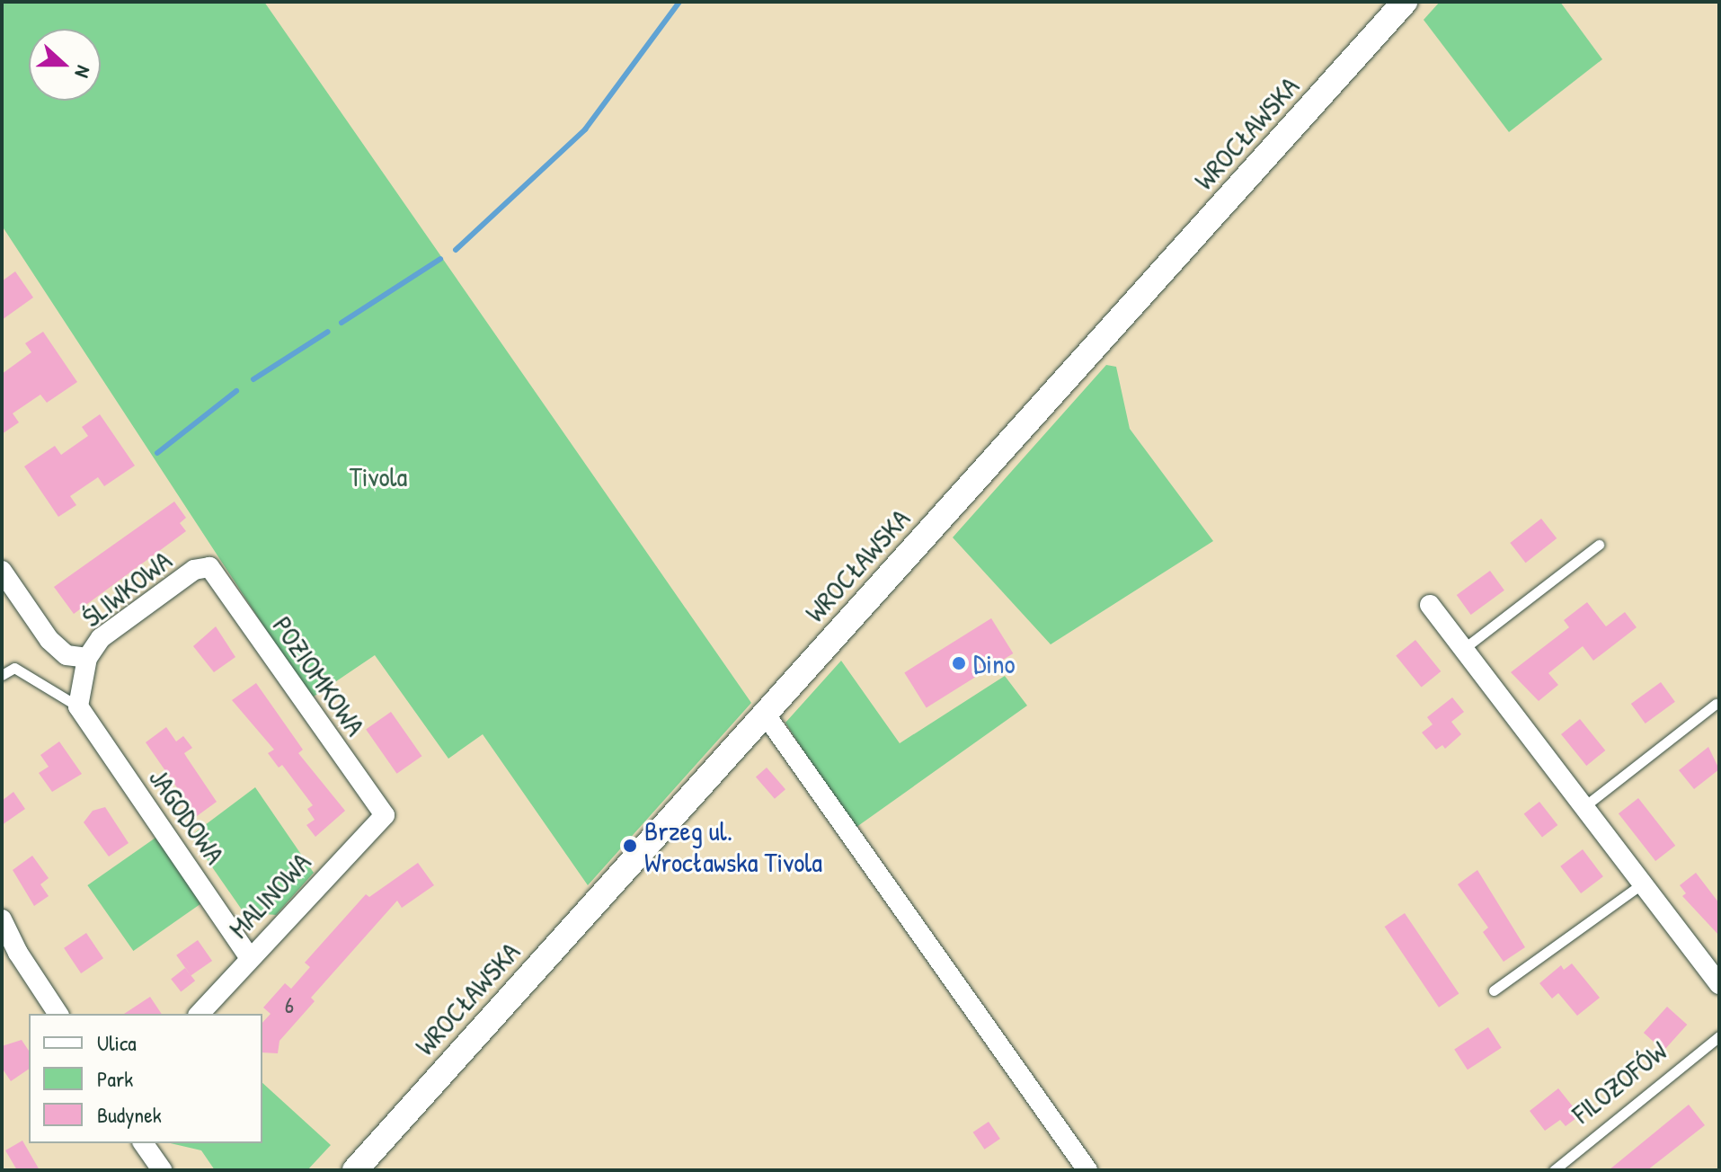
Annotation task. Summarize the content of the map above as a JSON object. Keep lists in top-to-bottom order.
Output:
{
  "streets": {
    "street": [
      "WROCŁAWSKA",
      "ŚLIWKOWA",
      "POZIOMKOWA",
      "JAGODOWA",
      "MALINOWA"
    ],
    "lane": ["FILOZOFÓW"]
  },
  "crossings": [
    ["ŚLIWKOWA", "POZIOMKOWA"],
    ["ŚLIWKOWA", "JAGODOWA"],
    ["POZIOMKOWA", "MALINOWA"],
    ["JAGODOWA", "MALINOWA"]
  ],
  "parks": ["Tivola"],
  "places": ["Dino", "Brzeg ul. Wrocławska Tivola"],
  "house_numbers": ["6"],
  "legend": ["Ulica", "Park", "Budynek"],
  "north": "right"
}
